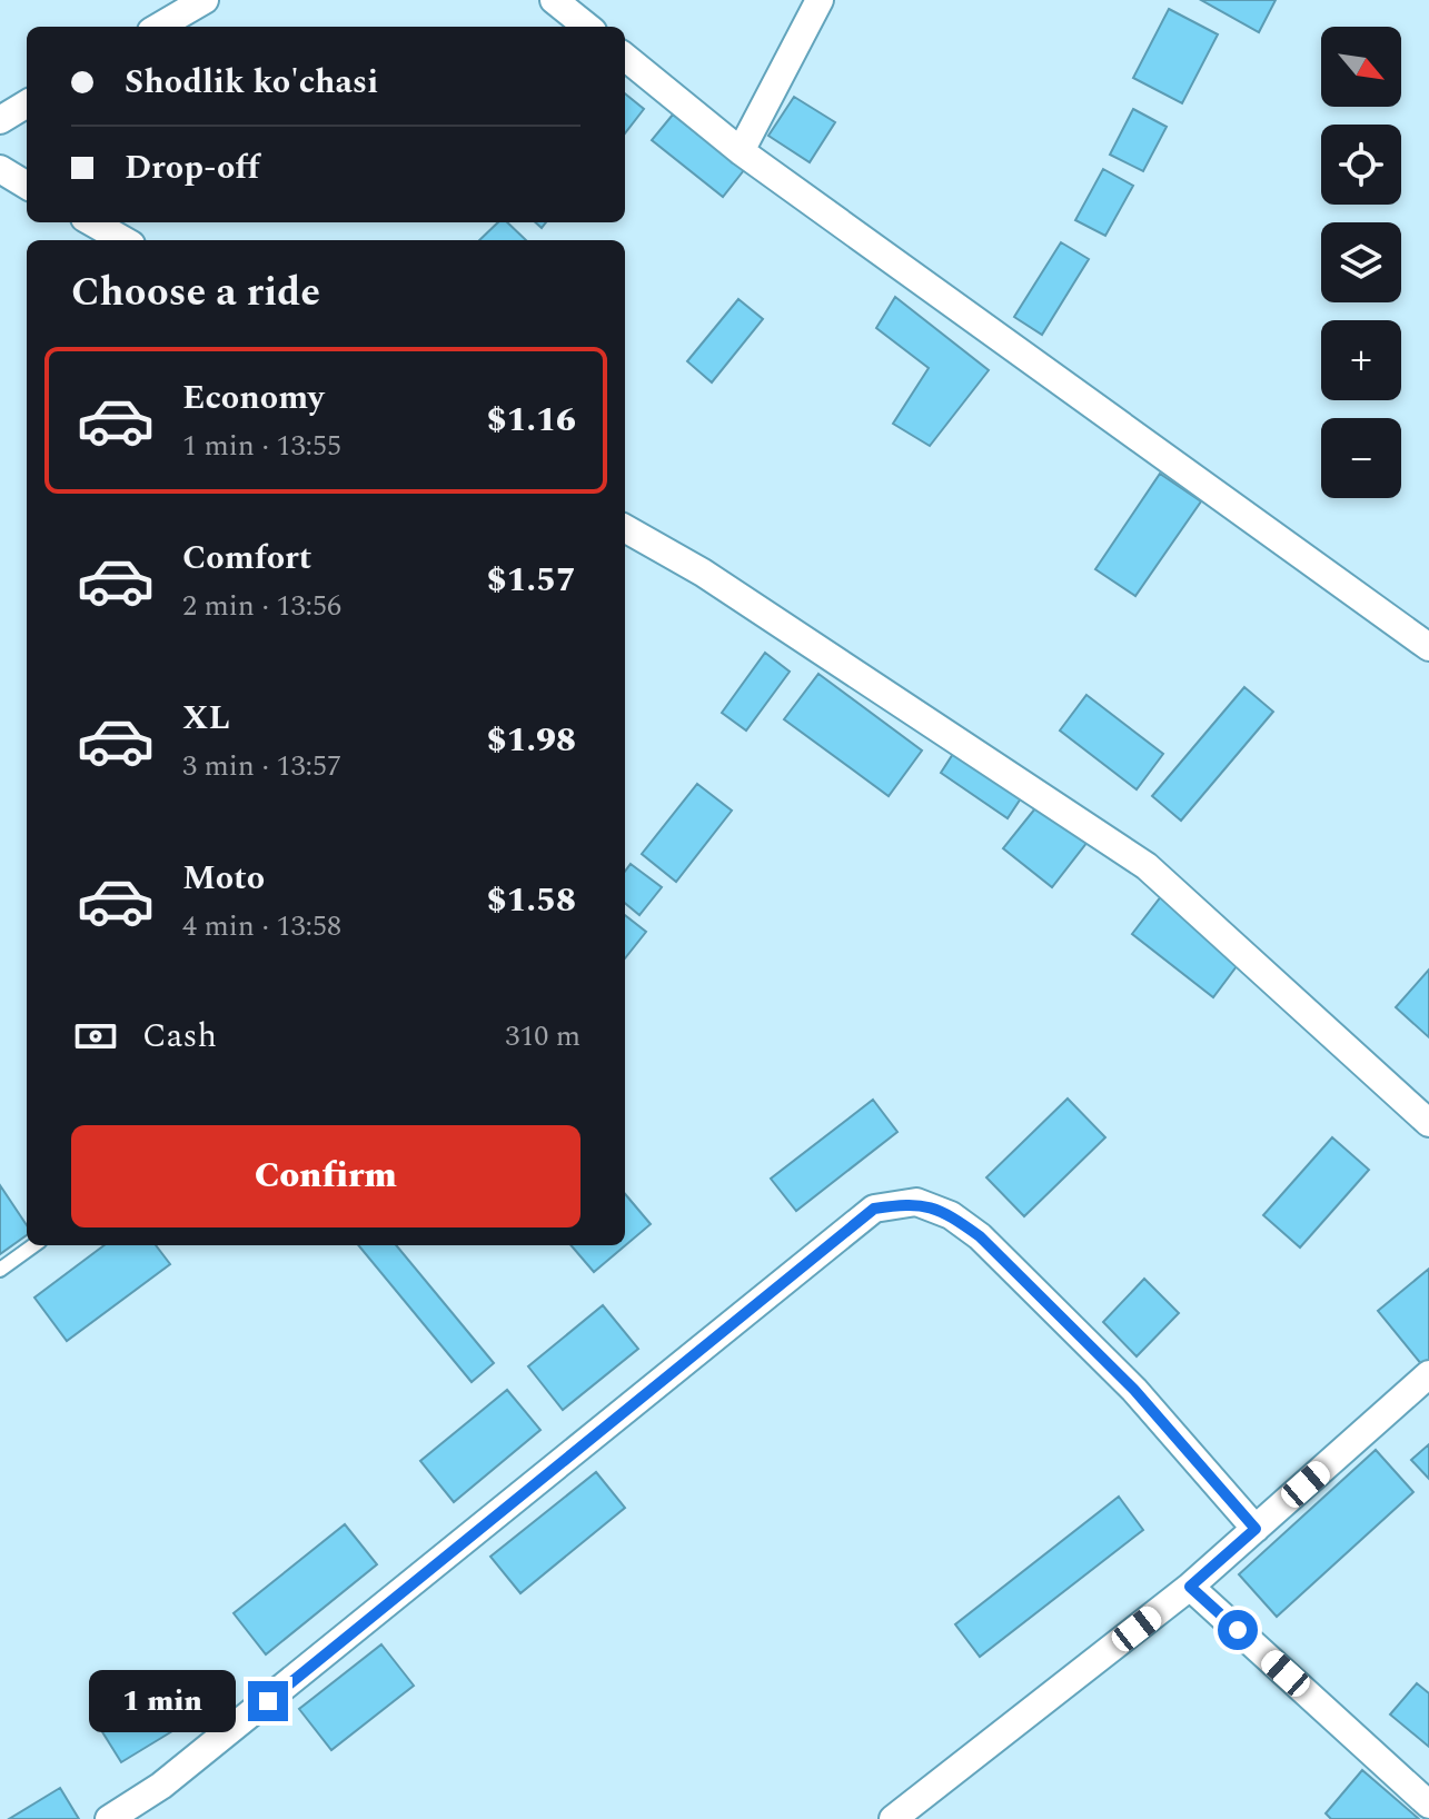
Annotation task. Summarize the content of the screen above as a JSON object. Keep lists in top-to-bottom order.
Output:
{
  "north": "bottom right",
  "page": {
    "map_buttons": ["+", "−"],
    "banner": ["Shodlik ko'chasi", "Drop-off"],
    "heading": "Choose a ride",
    "list": [
      {
        "name": "Economy",
        "note": "1 min · 13:55",
        "value": "$1.16"
      },
      {
        "name": "Comfort",
        "note": "2 min · 13:56",
        "value": "$1.57"
      },
      {
        "name": "XL",
        "note": "3 min · 13:57",
        "value": "$1.98"
      },
      {
        "name": "Moto",
        "note": "4 min · 13:58",
        "value": "$1.58"
      }
    ],
    "pay": ["Cash", "310 m"],
    "buttons": "Confirm",
    "bubble": "1 min"
  }
}
